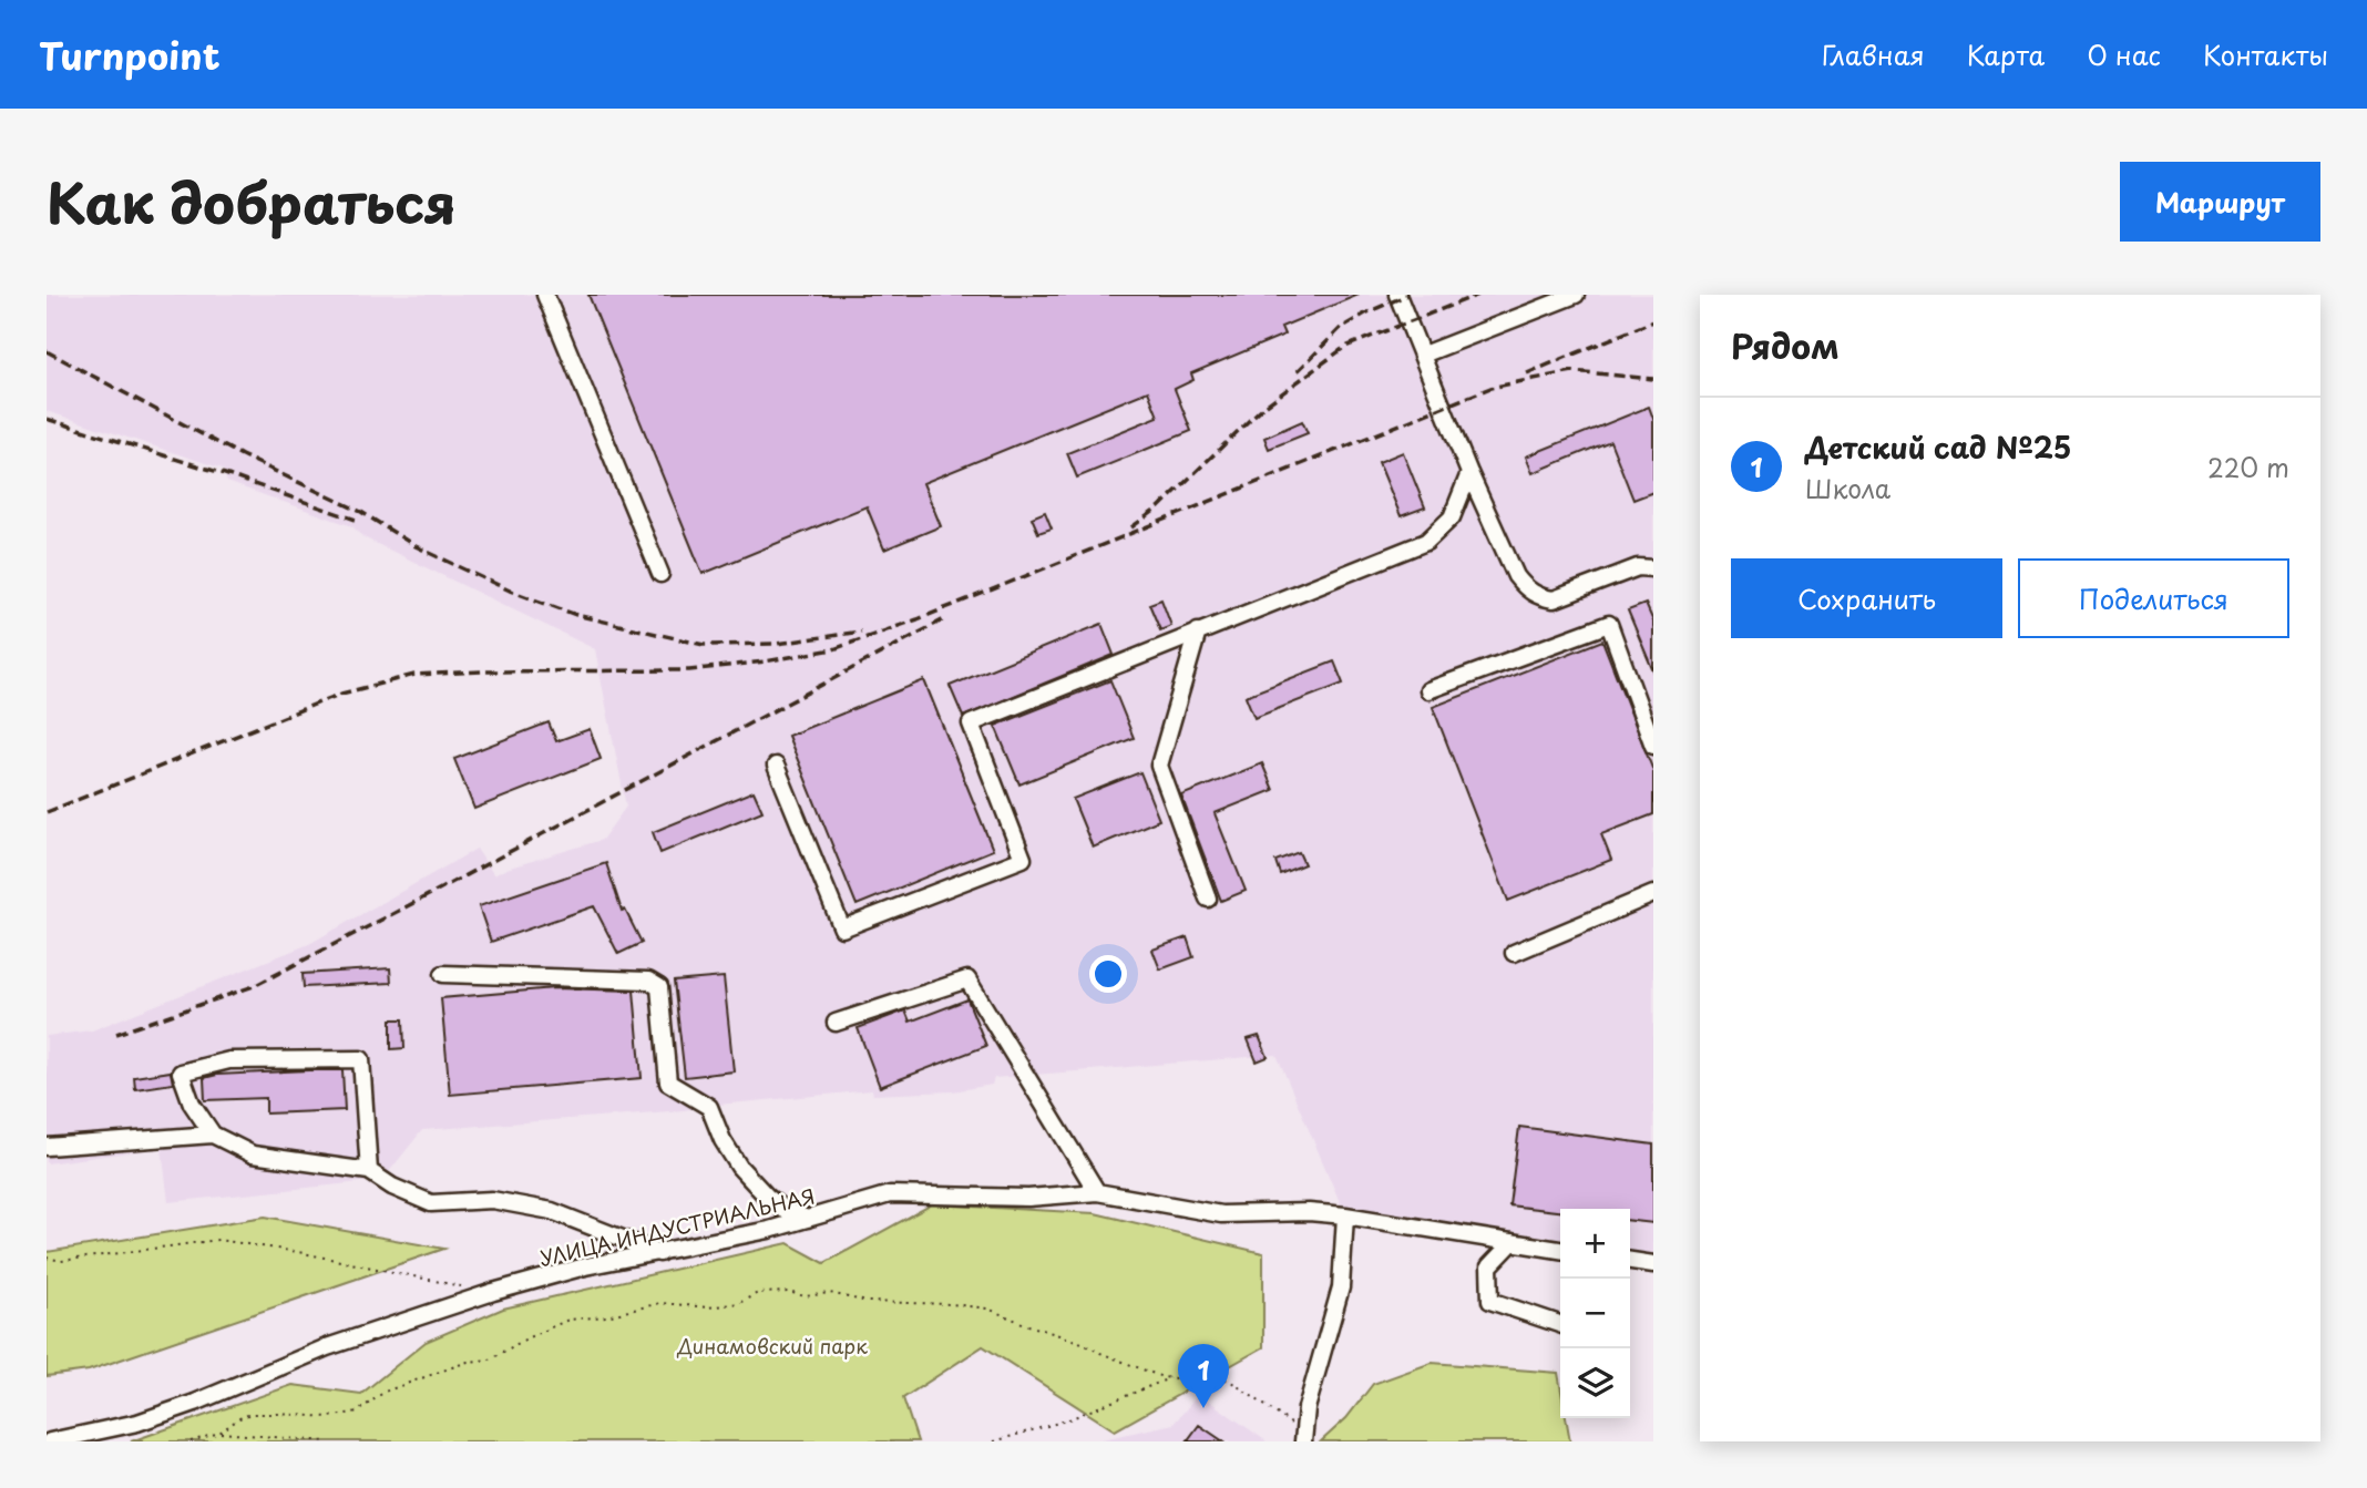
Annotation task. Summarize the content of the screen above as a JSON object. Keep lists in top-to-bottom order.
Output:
{
  "streets": {
    "lane": ["УЛИЦА ИНДУСТРИАЛЬНАЯ"]
  },
  "parks": ["Динамовский парк"],
  "page": {
    "header": "Turnpoint",
    "nav": [
      "Главная",
      "Карта",
      "О нас",
      "Контакты"
    ],
    "title": "Как добраться",
    "buttons": [
      "Маршрут",
      ["Сохранить", "Поделиться"]
    ],
    "heading": "Рядом",
    "list": [
      {
        "mark": "1",
        "name": "Детский сад №25",
        "note": "Школа",
        "value": "220 m"
      }
    ],
    "map_buttons": ["+", "−"],
    "pins": "1"
  }
}
